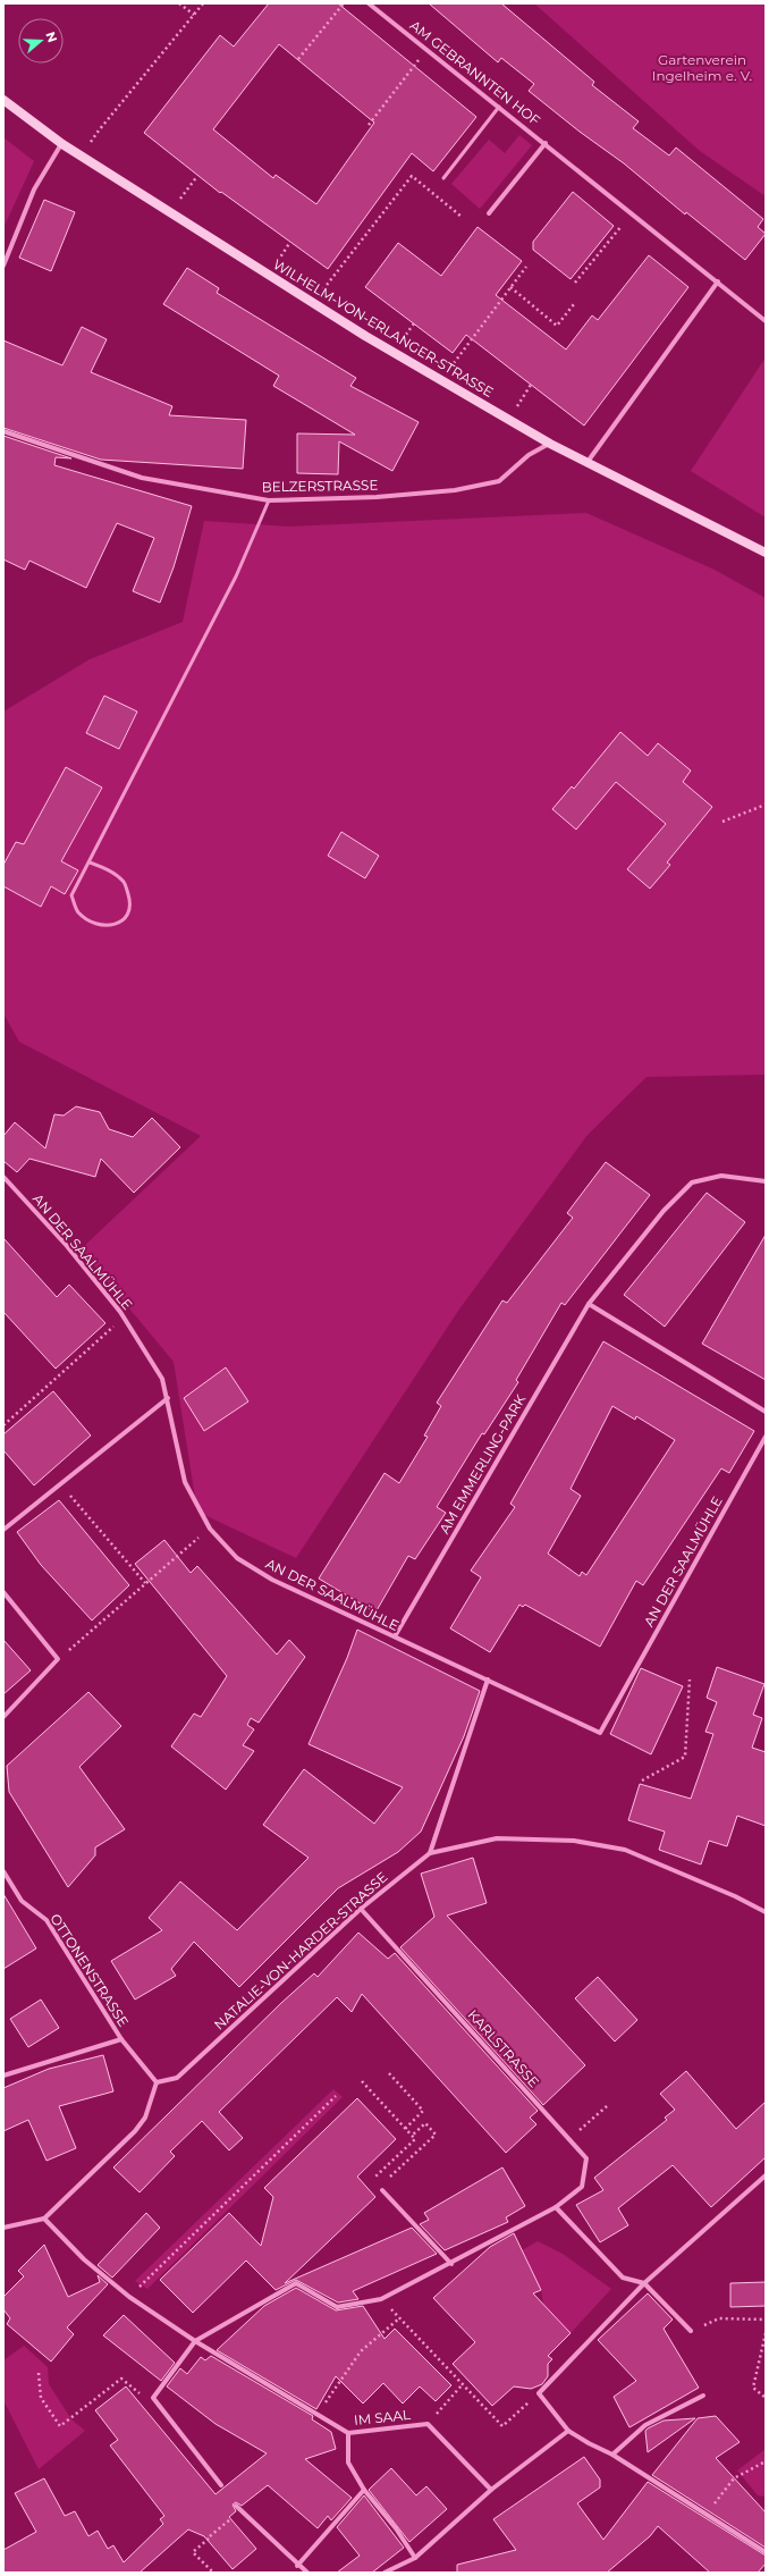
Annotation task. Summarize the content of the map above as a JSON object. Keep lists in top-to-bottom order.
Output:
{
  "streets": {
    "main road": ["WILHELM-VON-ERLANGER-STRASSE"],
    "street": [
      "AM GEBRANNTEN HOF",
      "BELZERSTRASSE",
      "AN DER SAALMÜHLE",
      "AM EMMERLING-PARK",
      "NATALIE-VON-HARDER-STRASSE",
      "OTTONENSTRASSE",
      "KARLSTRASSE",
      "IM SAAL"
    ]
  },
  "crossings": [
    ["WILHELM-VON-ERLANGER-STRASSE", "BELZERSTRASSE"],
    ["AN DER SAALMÜHLE", "AM EMMERLING-PARK"],
    ["NATALIE-VON-HARDER-STRASSE", "OTTONENSTRASSE"],
    ["NATALIE-VON-HARDER-STRASSE", "KARLSTRASSE"],
    ["KARLSTRASSE", "IM SAAL"]
  ],
  "parks": ["Gartenverein Ingelheim e. V."],
  "north": "right"
}
